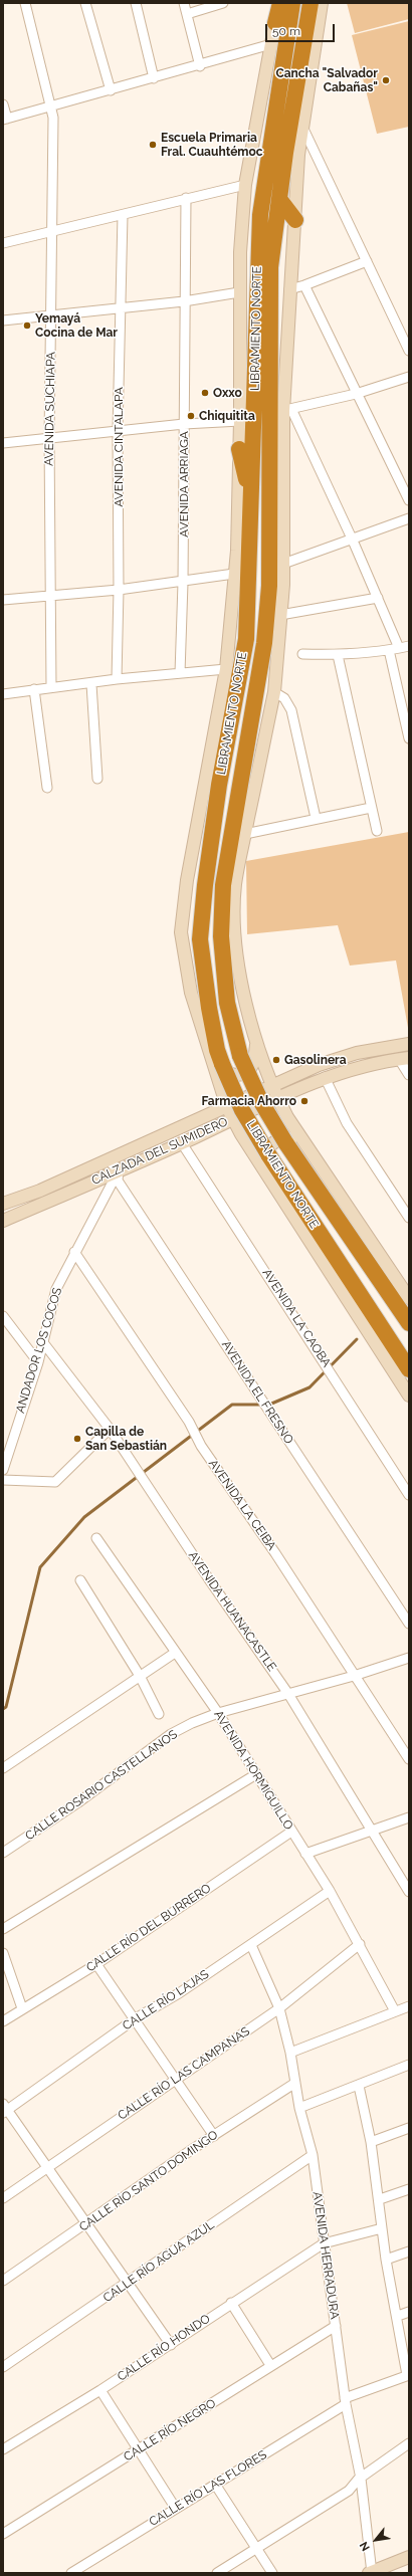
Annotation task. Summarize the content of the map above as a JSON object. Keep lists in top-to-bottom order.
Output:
{
  "streets": {
    "highway": ["LIBRAMIENTO NORTE"],
    "street": [
      "AVENIDA SUCHIAPA",
      "AVENIDA CINTALAPA",
      "AVENIDA ARRIAGA",
      "CALZADA DEL SUMIDERO",
      "AVENIDA LA CAOBA",
      "ANDADOR LOS COCOS",
      "AVENIDA EL FRESNO",
      "AVENIDA LA CEIBA",
      "AVENIDA HUANACASTLE",
      "AVENIDA HORMIGUILLO",
      "CALLE ROSARIO CASTELLANOS",
      "CALLE RÍO DEL BURRERO",
      "CALLE RÍO LAJAS",
      "CALLE RÍO LAS CAMPANAS",
      "CALLE RÍO SANTO DOMINGO",
      "AVENIDA HERRADURA",
      "CALLE RÍO AGUA AZUL",
      "CALLE RÍO HONDO",
      "CALLE RÍO NEGRO",
      "CALLE RÍO LAS FLORES"
    ]
  },
  "crossings": [
    ["CALZADA DEL SUMIDERO", "AVENIDA LA CAOBA"],
    ["CALZADA DEL SUMIDERO", "ANDADOR LOS COCOS"],
    ["CALZADA DEL SUMIDERO", "AVENIDA EL FRESNO"],
    ["ANDADOR LOS COCOS", "AVENIDA EL FRESNO"],
    ["ANDADOR LOS COCOS", "AVENIDA LA CEIBA"],
    ["ANDADOR LOS COCOS", "AVENIDA HUANACASTLE"],
    ["AVENIDA LA CEIBA", "CALLE ROSARIO CASTELLANOS"],
    ["AVENIDA HUANACASTLE", "CALLE ROSARIO CASTELLANOS"],
    ["AVENIDA HORMIGUILLO", "CALLE ROSARIO CASTELLANOS"],
    ["AVENIDA HORMIGUILLO", "CALLE RÍO DEL BURRERO"],
    ["AVENIDA HORMIGUILLO", "CALLE RÍO LAJAS"],
    ["AVENIDA HORMIGUILLO", "CALLE RÍO LAS CAMPANAS"],
    ["CALLE RÍO LAJAS", "AVENIDA HERRADURA"],
    ["CALLE RÍO LAS CAMPANAS", "AVENIDA HERRADURA"],
    ["CALLE RÍO SANTO DOMINGO", "AVENIDA HERRADURA"],
    ["AVENIDA HERRADURA", "CALLE RÍO AGUA AZUL"],
    ["AVENIDA HERRADURA", "CALLE RÍO HONDO"],
    ["AVENIDA HERRADURA", "CALLE RÍO NEGRO"],
    ["AVENIDA HERRADURA", "CALLE RÍO LAS FLORES"]
  ],
  "places": [
    "Cancha \"Salvador Cabañas\"",
    "Escuela Primaria Fral. Cuauhtémoc",
    "Yemayá Cocina de Mar",
    "Oxxo",
    "Chiquitita",
    "Gasolinera",
    "Farmacia Ahorro",
    "Capilla de San Sebastián"
  ],
  "scale_bar": "50 m",
  "north": "bottom left"
}
